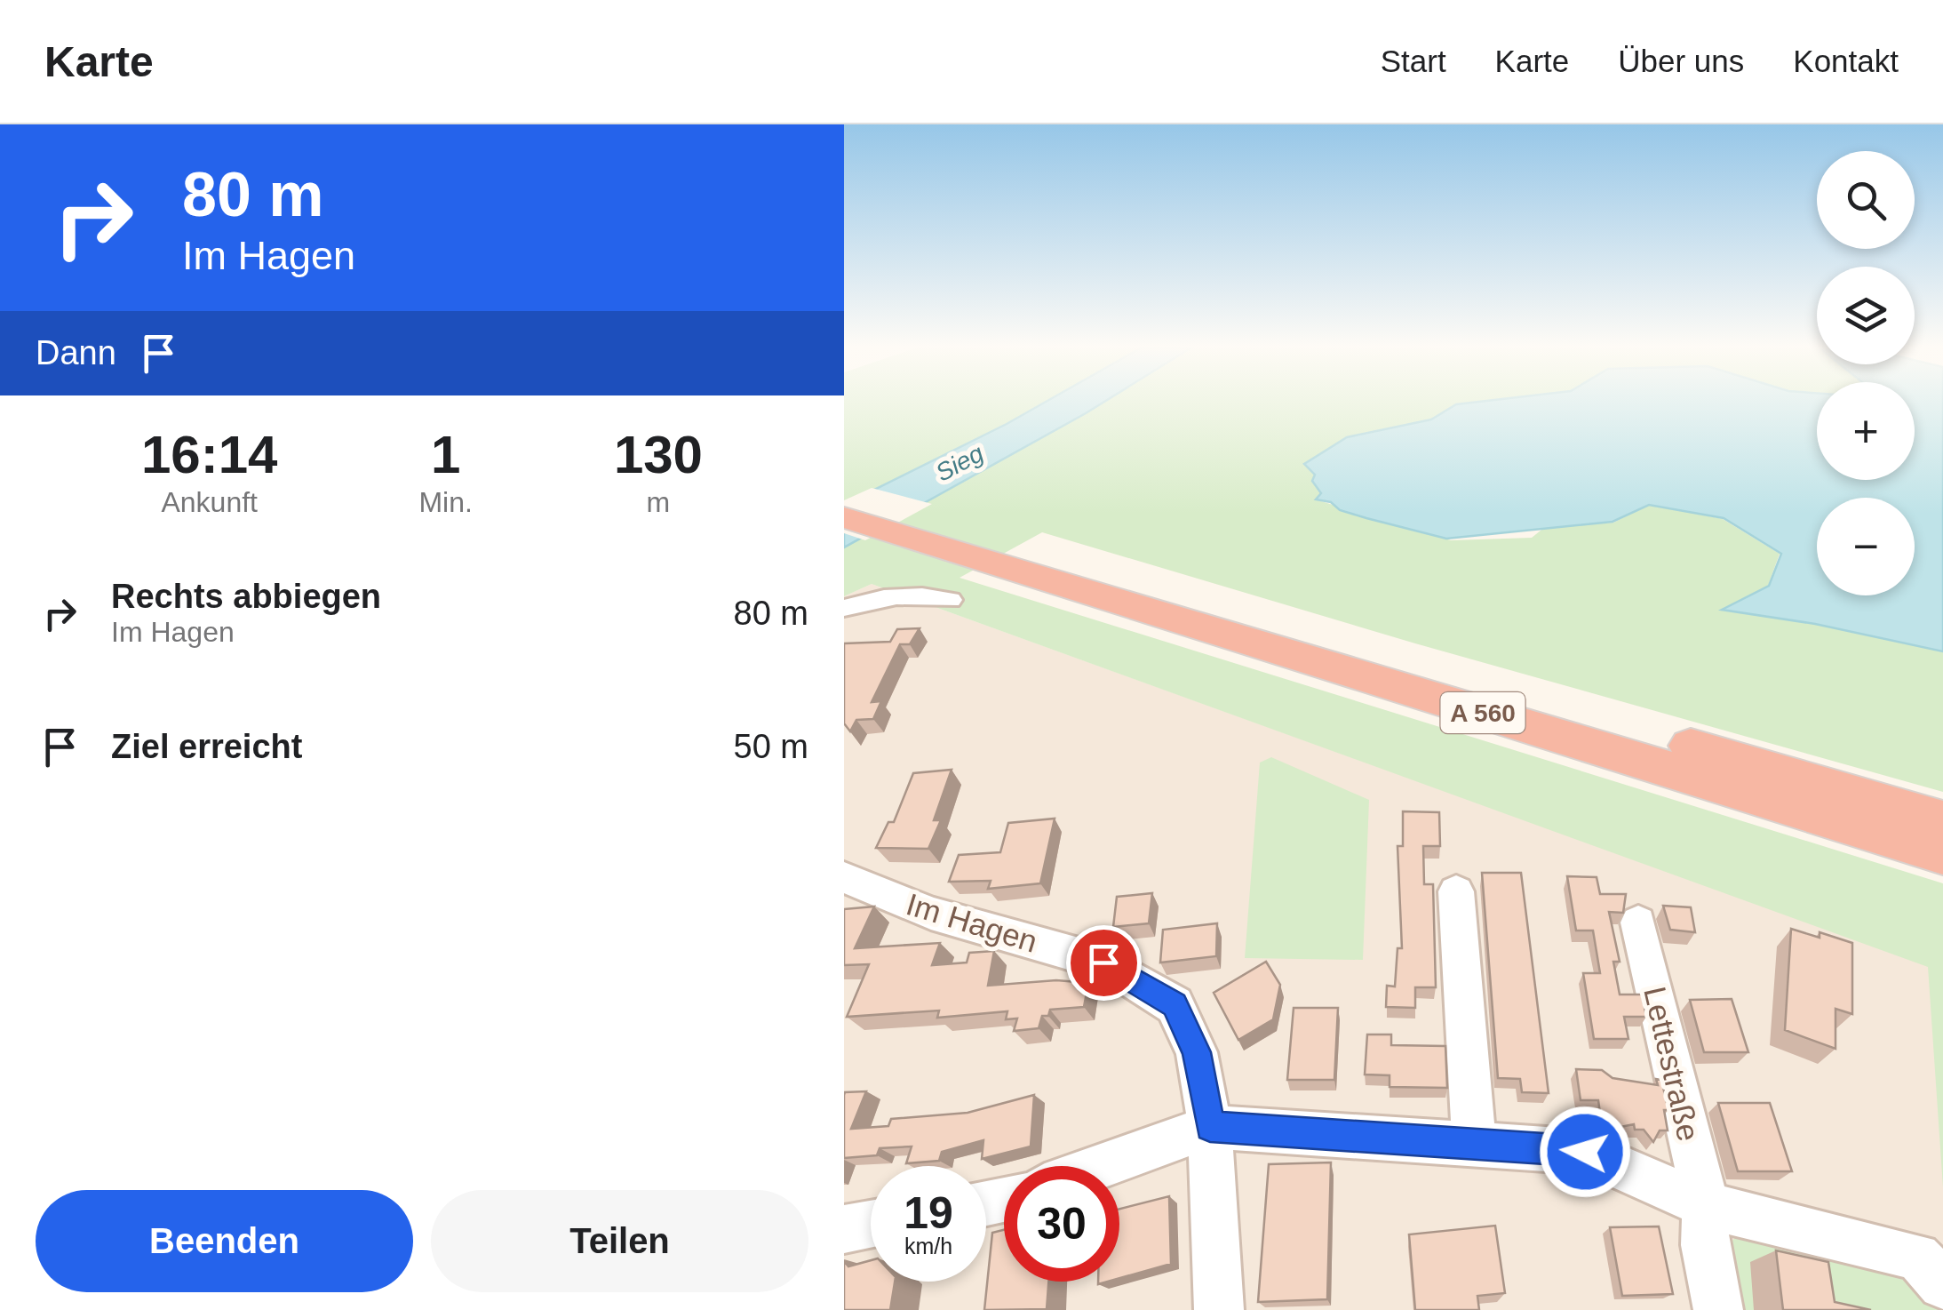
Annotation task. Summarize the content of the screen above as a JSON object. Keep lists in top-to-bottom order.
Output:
{
  "streets": {
    "highway": ["A 560"],
    "street": ["Im Hagen", "Lettestraße"]
  },
  "water": ["Sieg"],
  "page": {
    "header": "Karte",
    "nav": [
      "Start",
      "Karte",
      "Über uns",
      "Kontakt"
    ],
    "turn": ["80 m", "Im Hagen"],
    "map_buttons": ["+", "−"],
    "then": "Dann",
    "eta": [
      "16:14",
      "Ankunft",
      "1",
      "Min.",
      "130",
      "m"
    ],
    "list": [
      {
        "name": "Rechts abbiegen",
        "note": "Im Hagen",
        "value": "80 m"
      },
      {
        "name": "Ziel erreicht",
        "value": "50 m"
      }
    ],
    "speed": "19 km/h",
    "limit": "30",
    "buttons": ["Beenden", "Teilen"]
  }
}
